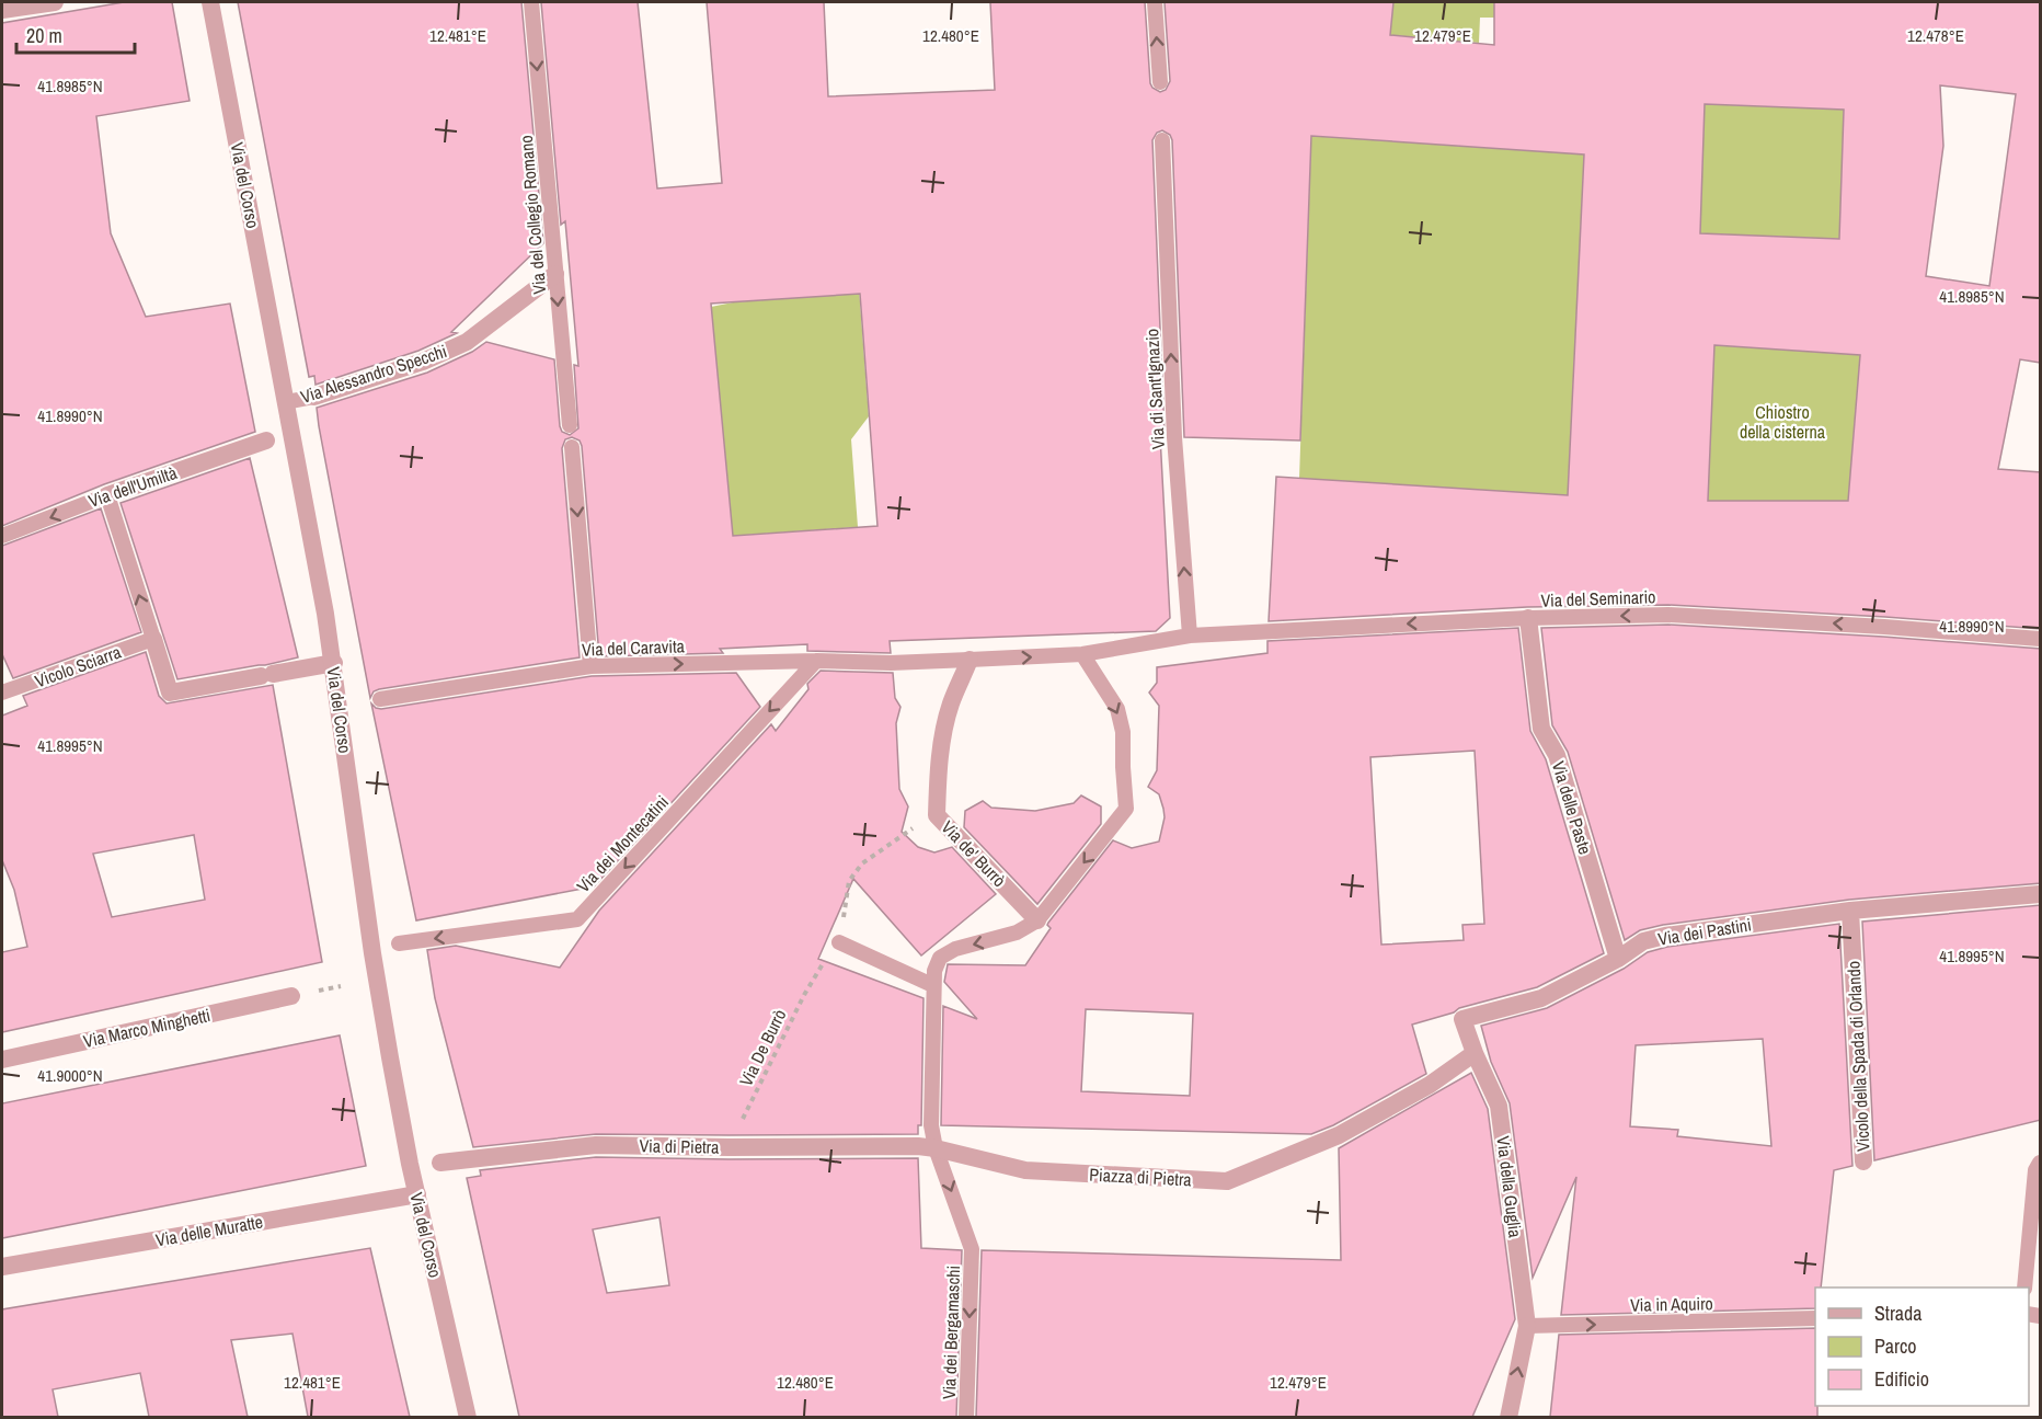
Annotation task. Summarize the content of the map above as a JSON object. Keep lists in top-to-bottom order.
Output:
{
  "streets": {
    "street": [
      "Via del Corso",
      "Via Alessandro Specchi",
      "Via dell'Umiltà",
      "Via delle Paste",
      "Via de' Burrò",
      "Via dei Pastini",
      "Via Marco Minghetti",
      "Vicolo della Spada di Orlando",
      "Via di Pietra",
      "Piazza di Pietra",
      "Via della Guglia",
      "Via delle Muratte"
    ],
    "lane": [
      "Via del Collegio Romano",
      "Via di Sant'Ignazio",
      "Via del Seminario",
      "Via del Caravita",
      "Vicolo Sciarra",
      "Via dei Montecatini",
      "Via in Aquiro",
      "Via dei Bergamaschi"
    ],
    "path": ["Via De Burrò"]
  },
  "crossings": [
    ["Via del Corso", "Via Alessandro Specchi"],
    ["Via del Corso", "Via delle Muratte"],
    ["Via del Collegio Romano", "Via Alessandro Specchi"],
    ["Via di Sant'Ignazio", "Via del Seminario"],
    ["Via del Seminario", "Via del Caravita"],
    ["Via del Seminario", "Via delle Paste"],
    ["Via del Seminario", "Via de' Burrò"],
    ["Via del Caravita", "Via dei Montecatini"],
    ["Via del Caravita", "Via de' Burrò"],
    ["Via delle Paste", "Via dei Pastini"],
    ["Via de' Burrò", "Via De Burrò"],
    ["Via dei Pastini", "Vicolo della Spada di Orlando"],
    ["Via dei Pastini", "Piazza di Pietra"],
    ["Via dei Pastini", "Via della Guglia"],
    ["Via De Burrò", "Via di Pietra"],
    ["Via di Pietra", "Piazza di Pietra"],
    ["Via di Pietra", "Via dei Bergamaschi"],
    ["Piazza di Pietra", "Via della Guglia"],
    ["Piazza di Pietra", "Via dei Bergamaschi"],
    ["Via della Guglia", "Via in Aquiro"]
  ],
  "one_way": [
    "Via del Collegio Romano",
    "Via di Sant'Ignazio",
    "Via dell'Umiltà",
    "Via del Seminario",
    "Via del Caravita",
    "Via dei Montecatini",
    "Via in Aquiro",
    "Via dei Bergamaschi"
  ],
  "parks": ["Chiostro della cisterna"],
  "legend": ["Strada", "Parco", "Edificio"],
  "scale_bar": "20 m",
  "coordinates": [
    "12.481°E",
    "12.480°E",
    "12.479°E",
    "12.478°E",
    "41.8985°N",
    "41.8990°N",
    "41.8995°N",
    "41.9000°N"
  ]
}
